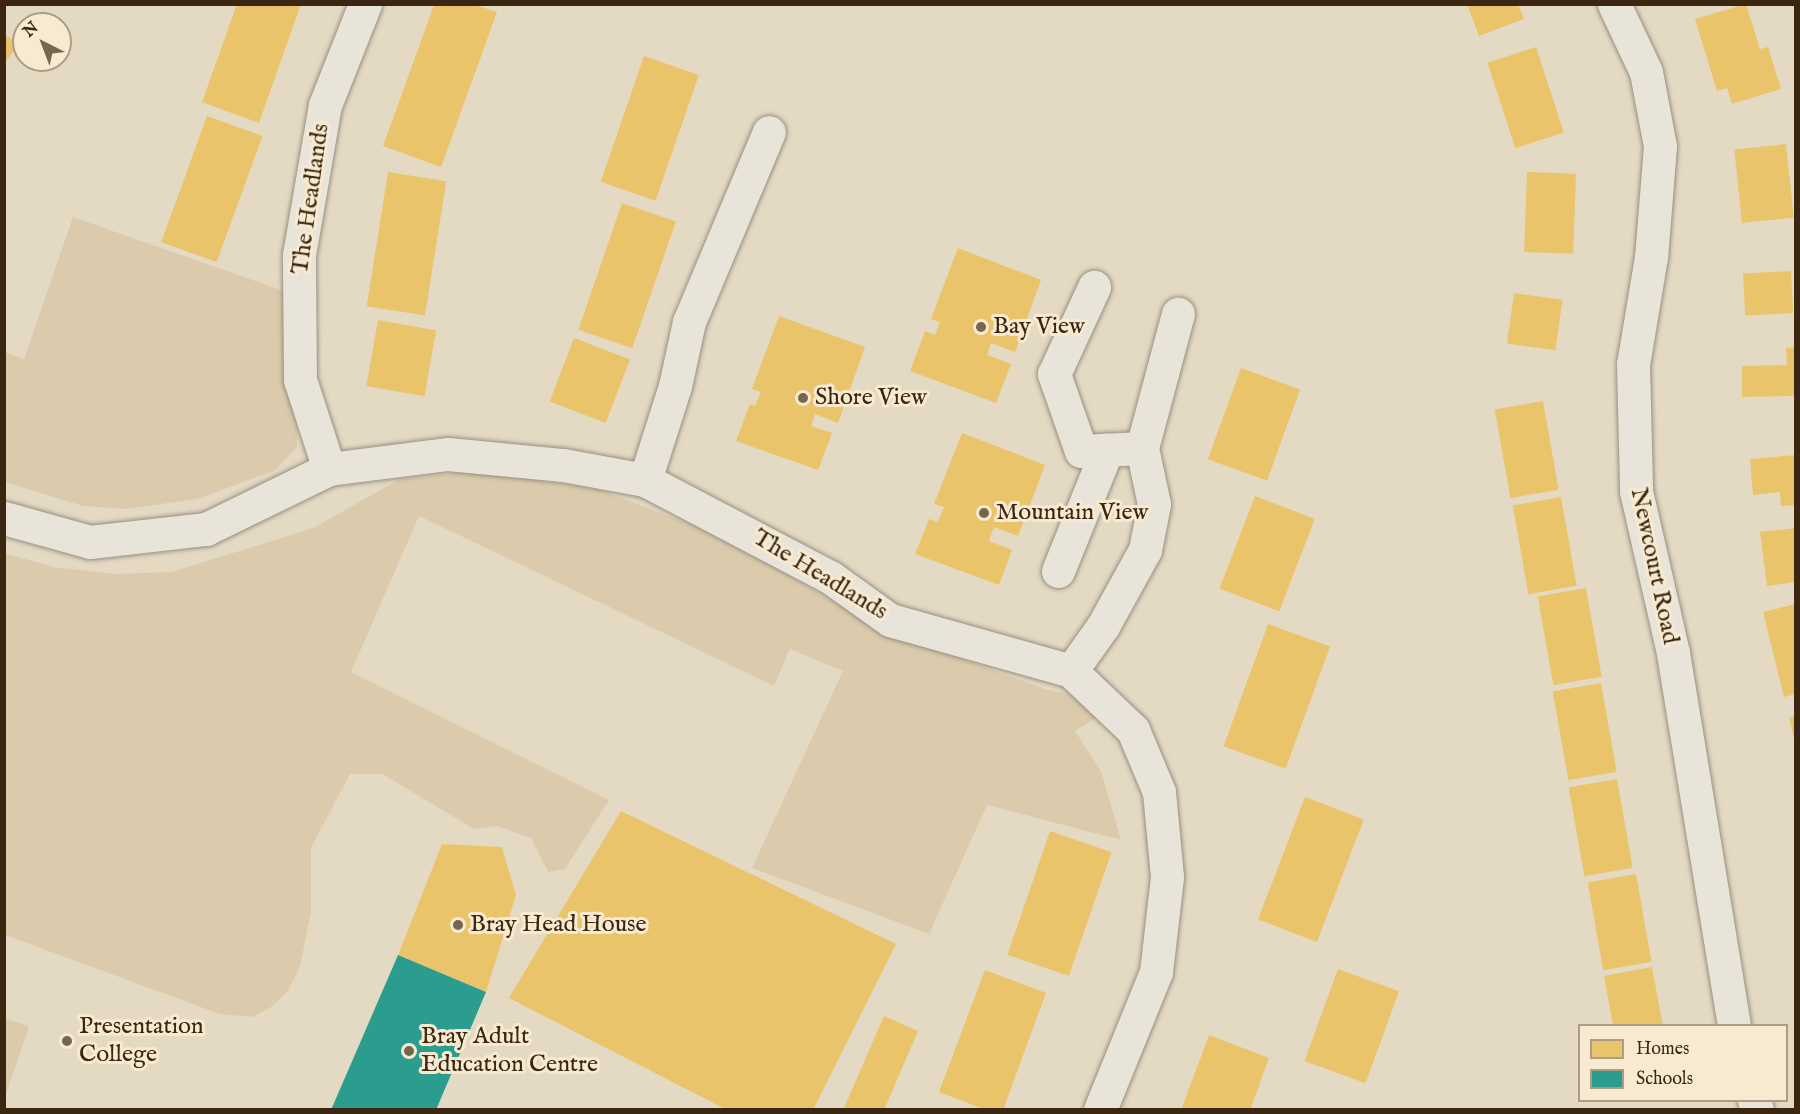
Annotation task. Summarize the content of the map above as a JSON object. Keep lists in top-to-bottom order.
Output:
{
  "streets": {
    "street": ["The Headlands", "Newcourt Road"]
  },
  "places": [
    "Bay View",
    "Shore View",
    "Mountain View",
    "Bray Head House",
    "Presentation College",
    "Bray Adult Education Centre"
  ],
  "legend": ["Homes", "Schools"],
  "north": "top left"
}
